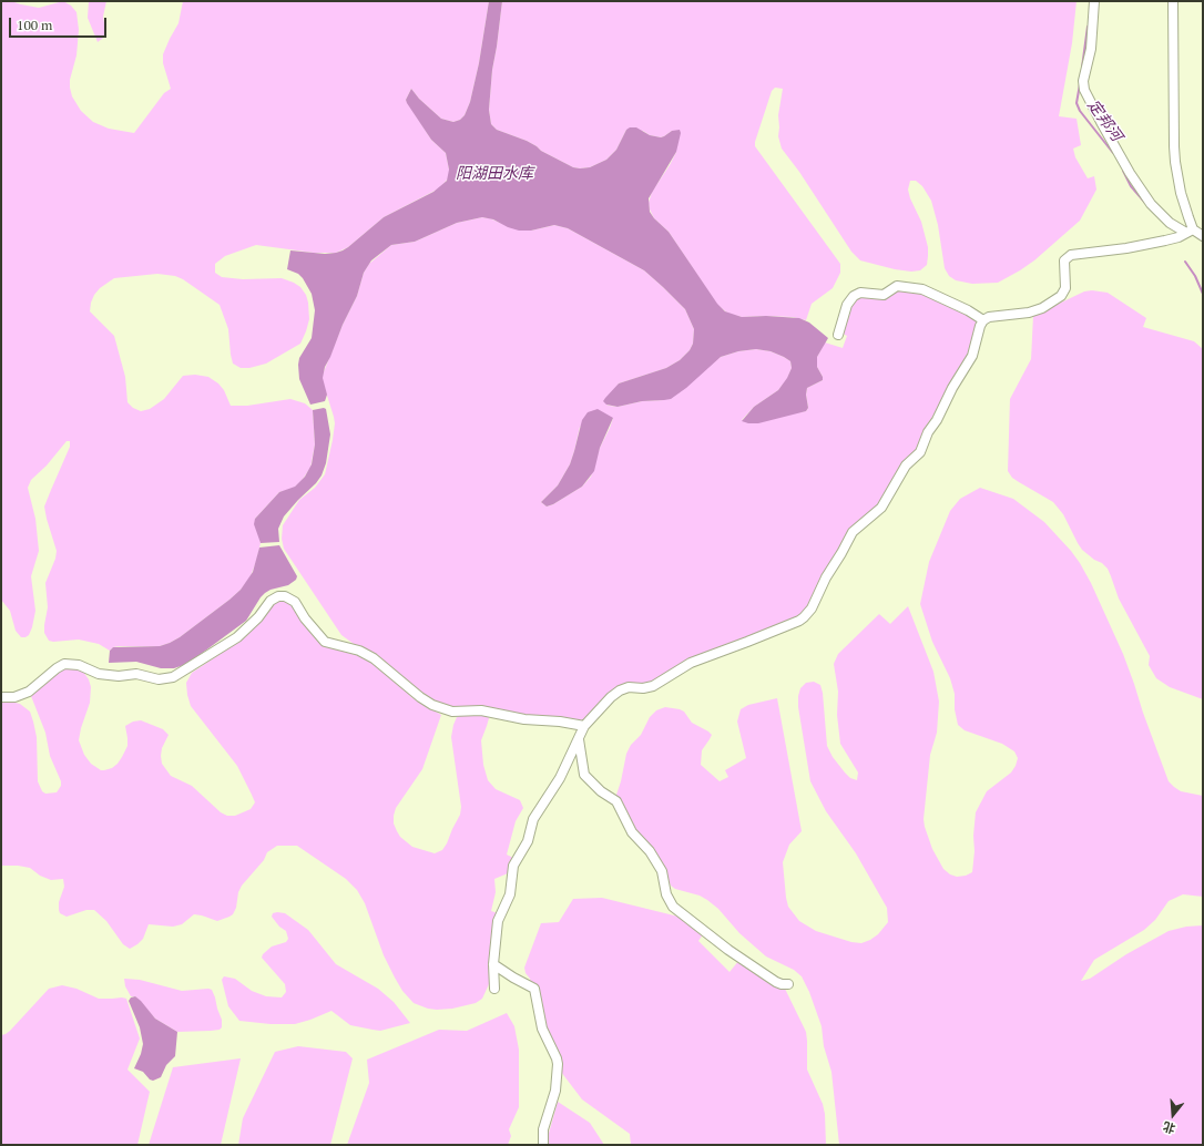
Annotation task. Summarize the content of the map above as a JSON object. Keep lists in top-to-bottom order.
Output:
{
  "water": ["定邦河", "阳湖田水库"],
  "scale_bar": "100 m",
  "north": "bottom"
}
